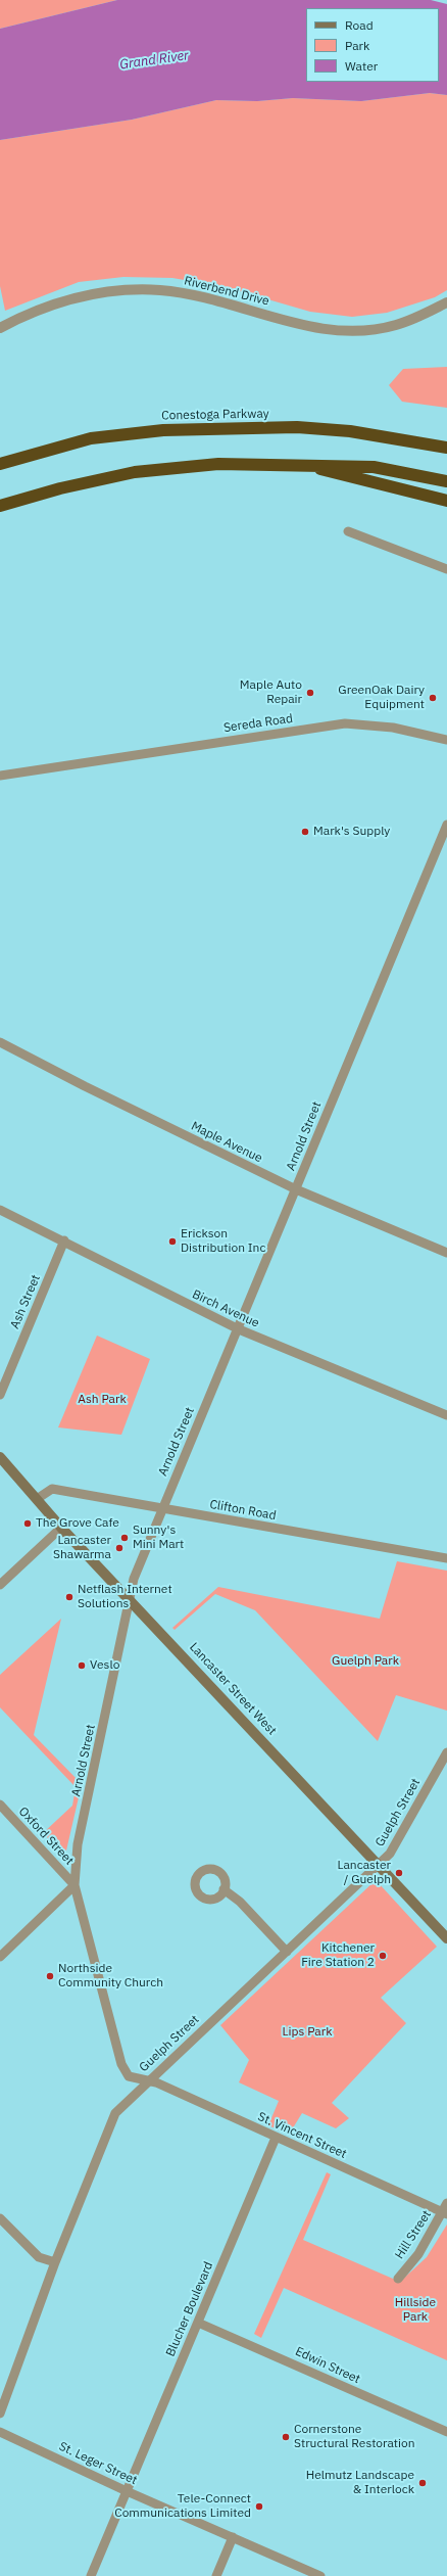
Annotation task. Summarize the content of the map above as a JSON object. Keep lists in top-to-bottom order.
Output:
{
  "streets": {
    "highway": ["Conestoga Parkway"],
    "main road": ["Lancaster Street West"],
    "street": [
      "Riverbend Drive",
      "Sereda Road",
      "Arnold Street",
      "Maple Avenue",
      "Ash Street",
      "Birch Avenue",
      "Clifton Road",
      "Guelph Street",
      "Oxford Street",
      "St. Vincent Street",
      "Hill Street",
      "Blucher Boulevard",
      "Edwin Street",
      "St. Leger Street"
    ]
  },
  "crossings": [
    ["Arnold Street", "Maple Avenue"],
    ["Arnold Street", "Birch Avenue"],
    ["Arnold Street", "Clifton Road"],
    ["Arnold Street", "Lancaster Street West"],
    ["Arnold Street", "Guelph Street"],
    ["Arnold Street", "Oxford Street"],
    ["Arnold Street", "St. Vincent Street"],
    ["Ash Street", "Birch Avenue"],
    ["Clifton Road", "Lancaster Street West"],
    ["Lancaster Street West", "Guelph Street"],
    ["Guelph Street", "St. Vincent Street"],
    ["St. Vincent Street", "Hill Street"],
    ["St. Vincent Street", "Blucher Boulevard"],
    ["Blucher Boulevard", "Edwin Street"],
    ["Blucher Boulevard", "St. Leger Street"]
  ],
  "water": ["Grand River"],
  "parks": [
    "Ash Park",
    "Guelph Park",
    "Lips Park",
    "Hillside Park"
  ],
  "places": [
    "Maple Auto Repair",
    "GreenOak Dairy Equipment",
    "Mark's Supply",
    "Erickson Distribution Inc",
    "The Grove Cafe",
    "Sunny's Mini Mart",
    "Lancaster Shawarma",
    "Netflash Internet Solutions",
    "Veslo",
    "Lancaster / Guelph",
    "Kitchener Fire Station 2",
    "Northside Community Church",
    "Cornerstone Structural Restoration",
    "Helmutz Landscape & Interlock",
    "Tele-Connect Communications Limited"
  ],
  "legend": ["Road", "Park", "Water"]
}
